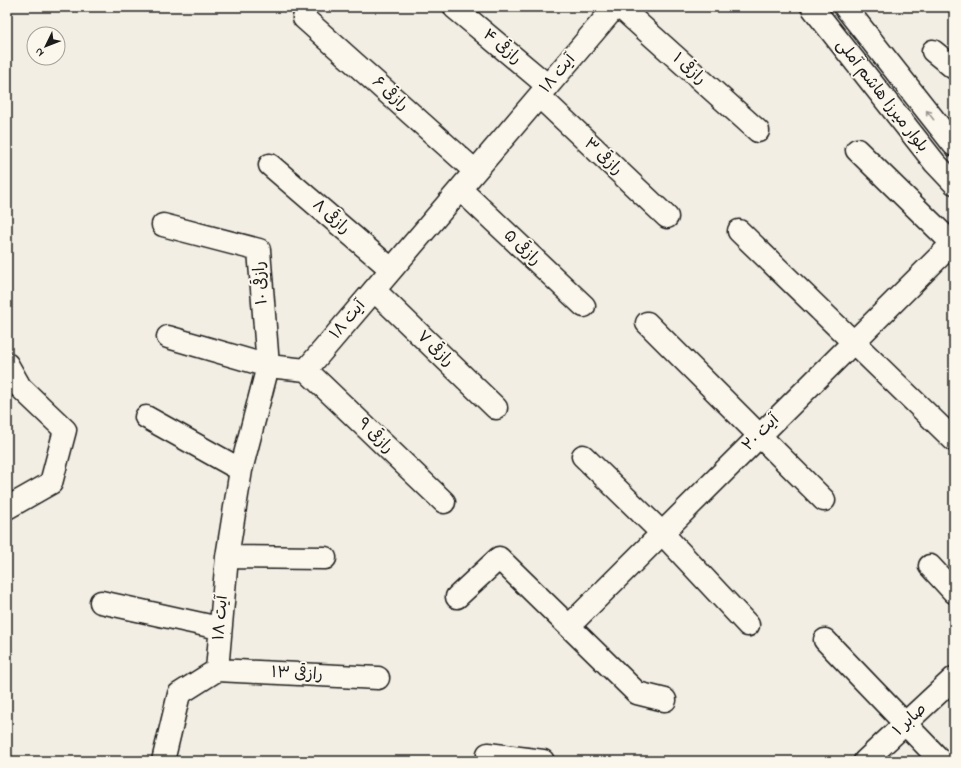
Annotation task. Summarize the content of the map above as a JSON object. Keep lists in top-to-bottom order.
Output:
{
  "streets": {
    "street": [
      "رازقی ۴",
      "رازقی ۱",
      "آیت ۱۸",
      "رازقی ۶",
      "بلوار میرزا هاشم آملی",
      "رازقی ۳",
      "رازقی ۸",
      "رازقی ۵",
      "رازقی ۱۰",
      "رازقی ۷",
      "آیت ۲۰",
      "رازقی ۹",
      "رازقی ۱۳",
      "صابر ۱"
    ]
  },
  "crossings": [
    ["رازقی ۴", "آیت ۱۸"],
    ["رازقی ۴", "رازقی ۳"],
    ["آیت ۱۸", "رازقی ۶"],
    ["آیت ۱۸", "رازقی ۳"],
    ["آیت ۱۸", "رازقی ۸"],
    ["آیت ۱۸", "رازقی ۵"],
    ["آیت ۱۸", "رازقی ۱۰"],
    ["آیت ۱۸", "رازقی ۷"],
    ["آیت ۱۸", "رازقی ۹"],
    ["آیت ۱۸", "رازقی ۱۳"]
  ],
  "north": "bottom left"
}
